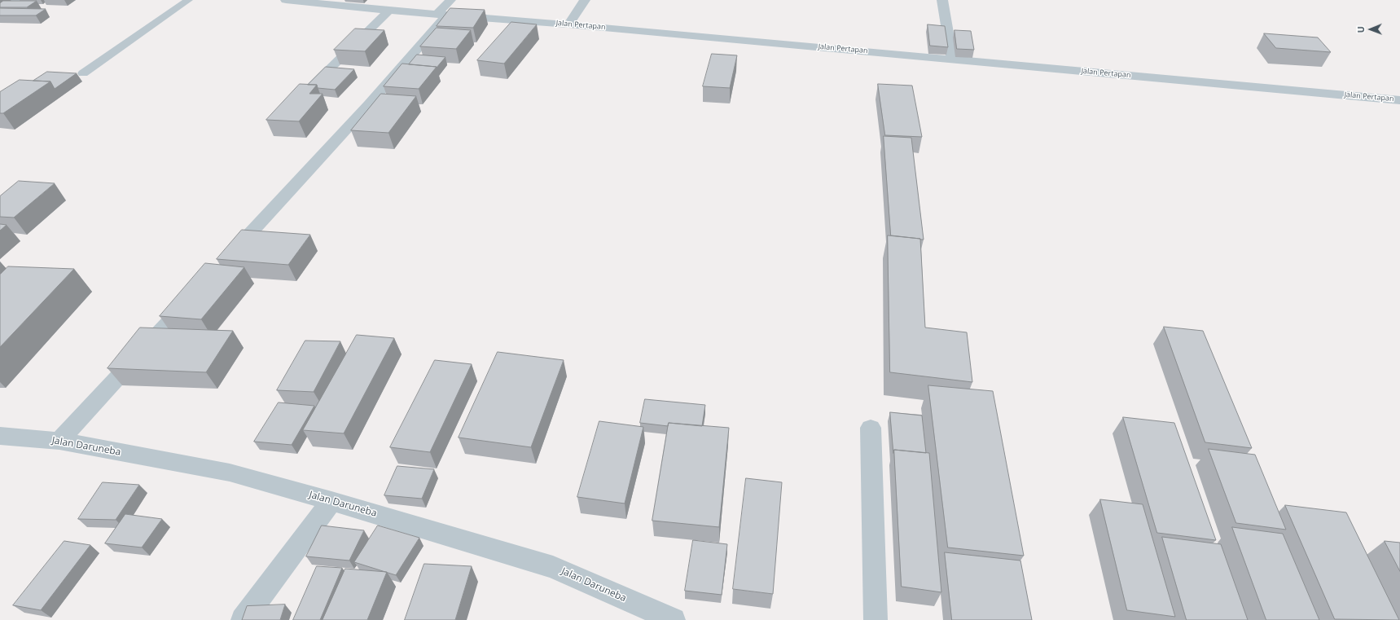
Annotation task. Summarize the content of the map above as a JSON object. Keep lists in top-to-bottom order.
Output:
{
  "streets": {
    "street": ["Jalan Pertapan", "Jalan Daruneba"]
  },
  "north": "left"
}
